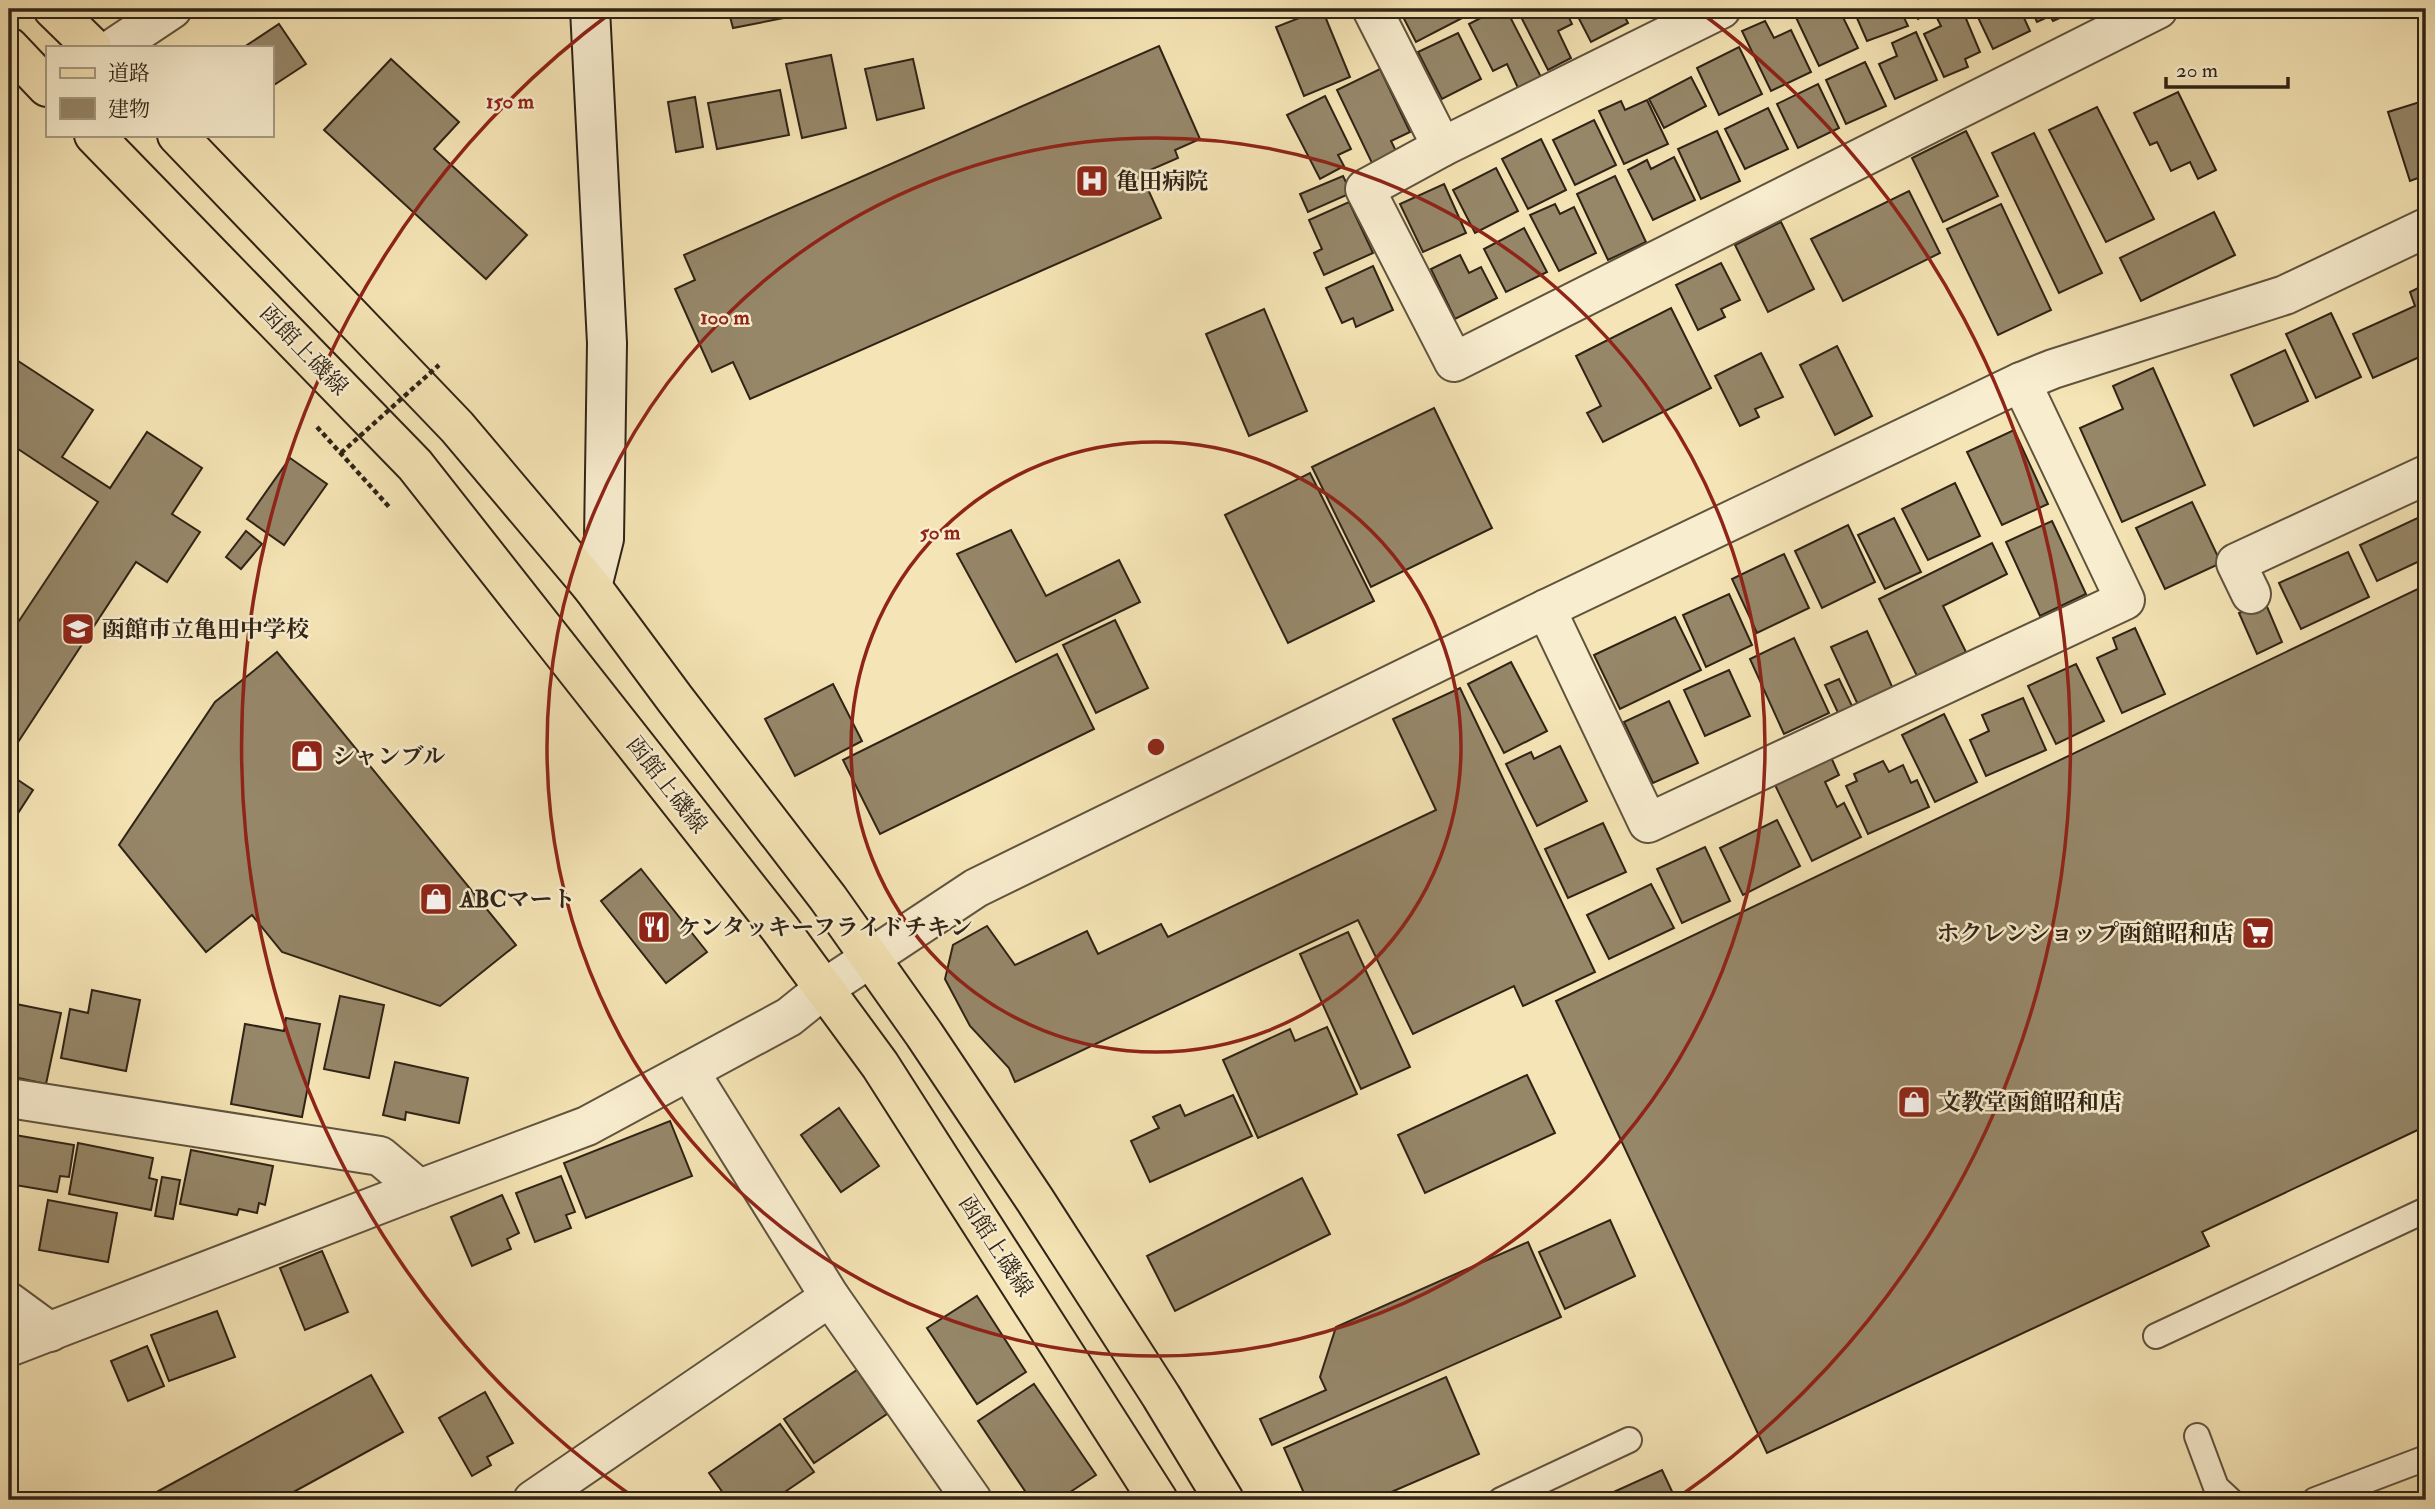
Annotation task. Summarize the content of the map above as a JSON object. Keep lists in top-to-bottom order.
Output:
{
  "streets": {
    "main road": ["函館上磯線"]
  },
  "places": {
    "hospital": ["亀田病院"],
    "school or university": ["函館市立亀田中学校"],
    "shop": ["シャンブル", "ABCマート", "文教堂函館昭和店"],
    "restaurant": ["ケンタッキーフライドチキン"],
    "supermarket": ["ホクレンショップ函館昭和店"]
  },
  "legend": ["道路", "建物"],
  "scale_bar": "20 m",
  "rings": ["150 m", "100 m", "50 m"]
}
